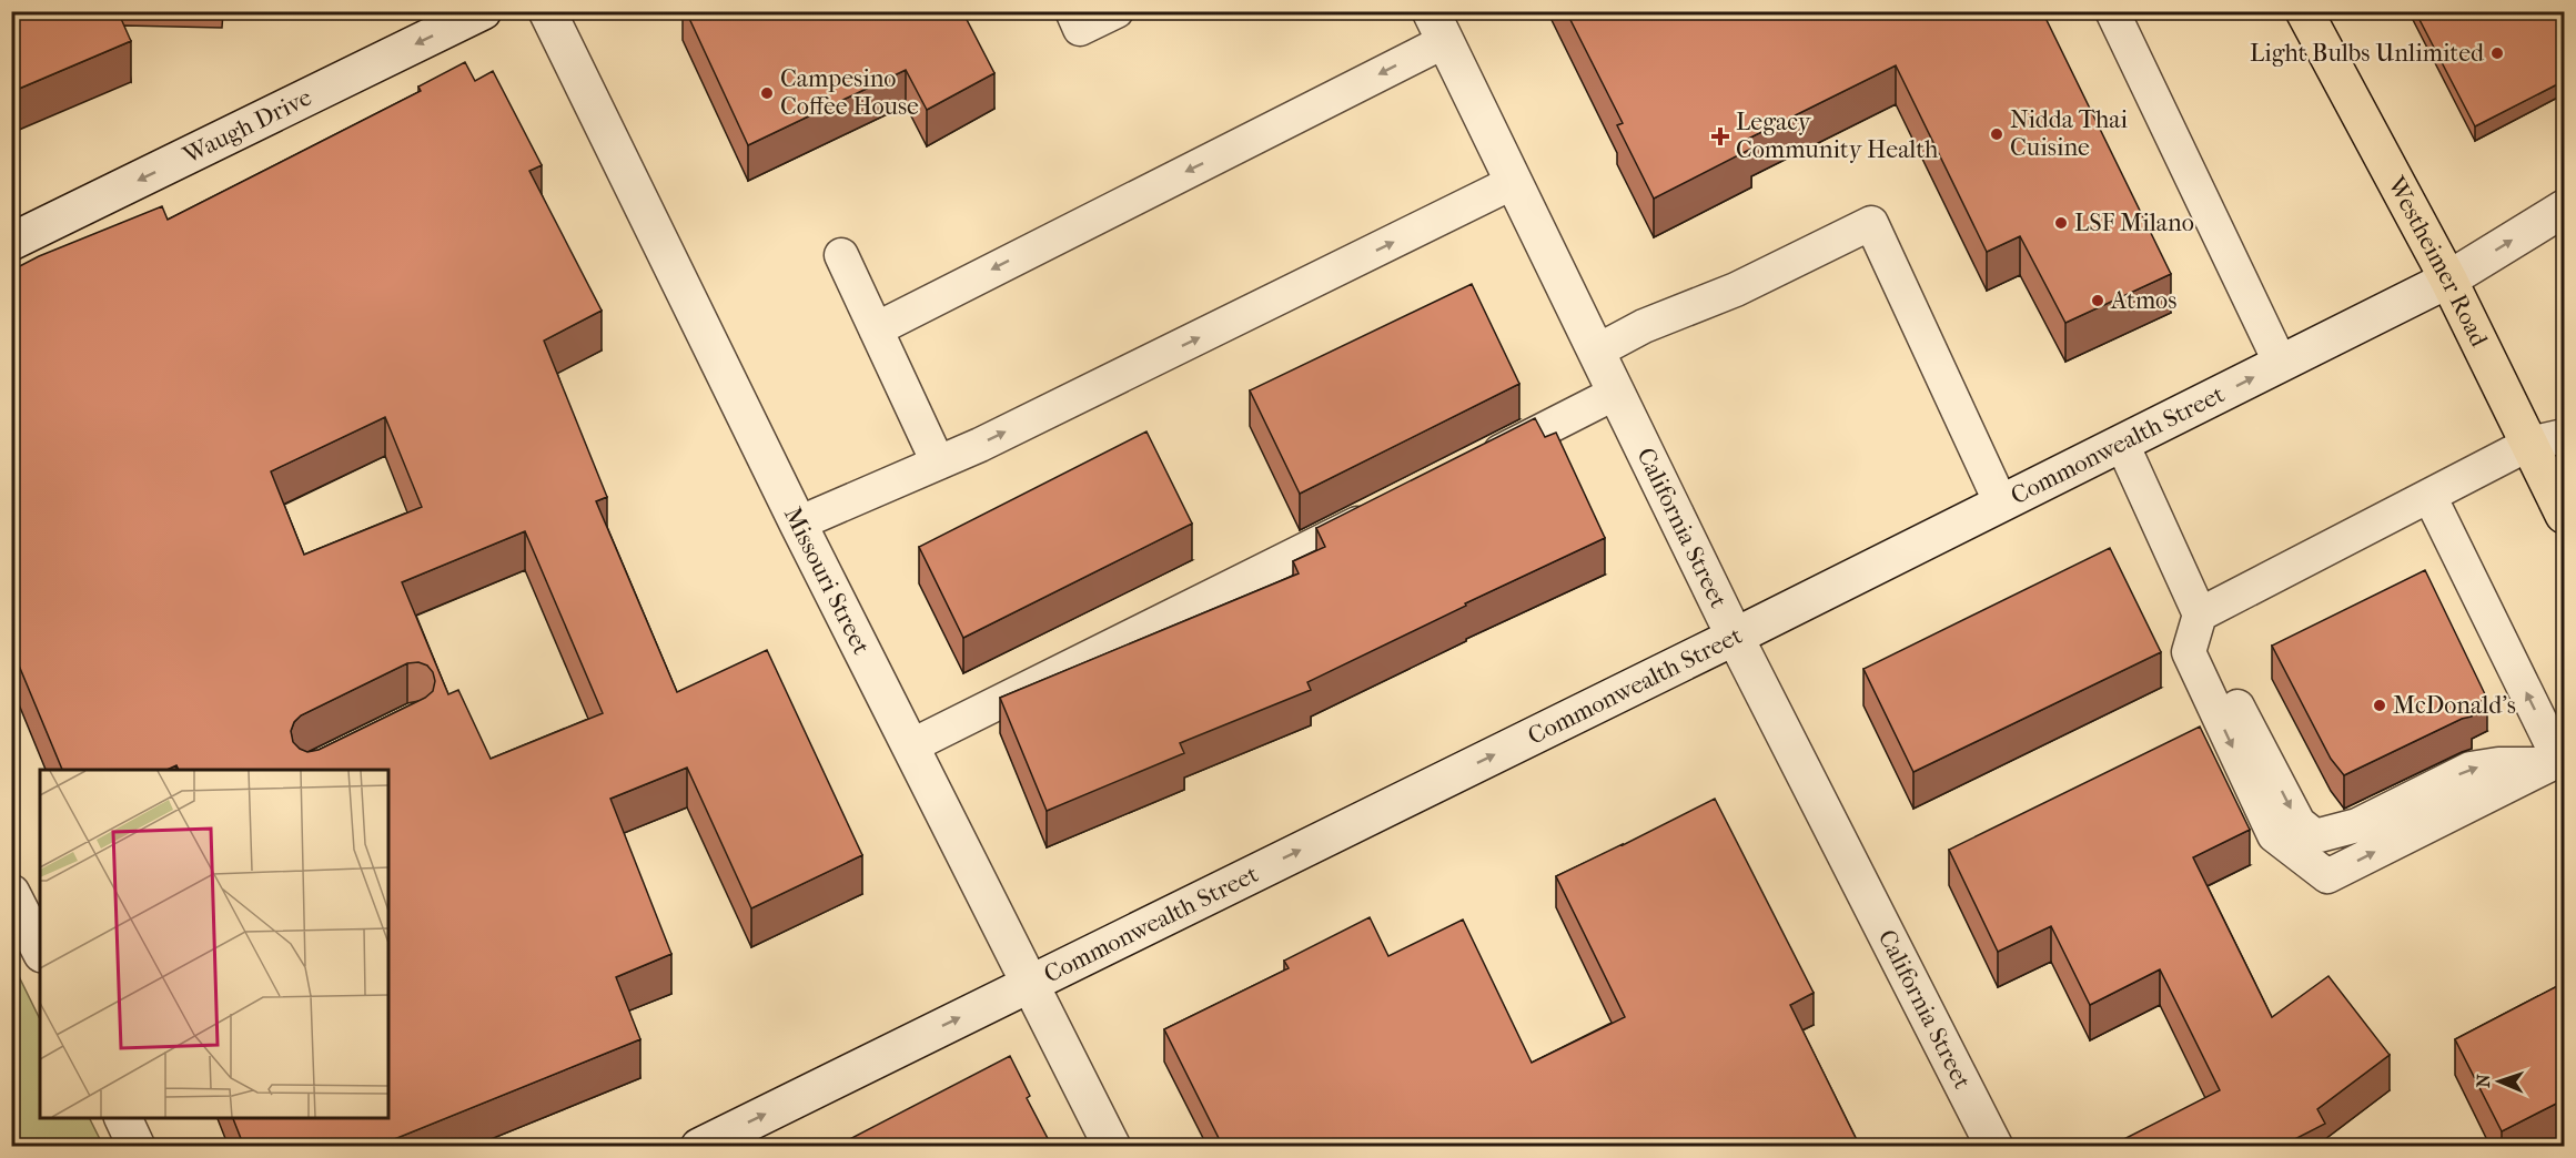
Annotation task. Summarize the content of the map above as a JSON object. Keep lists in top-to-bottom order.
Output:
{
  "streets": {
    "main road": ["Westheimer Road"],
    "street": [
      "Waugh Drive",
      "Commonwealth Street",
      "California Street",
      "Missouri Street"
    ]
  },
  "crossings": [
    ["Westheimer Road", "Commonwealth Street"],
    ["Commonwealth Street", "California Street"],
    ["Commonwealth Street", "Missouri Street"]
  ],
  "one_way": ["Waugh Drive", "Commonwealth Street"],
  "places": {
    "other": [
      "Light Bulbs Unlimited",
      "Campesino Coffee House",
      "Nidda Thai Cuisine",
      "LSF Milano",
      "Atmos",
      "McDonald's"
    ],
    "health": ["Legacy Community Health"]
  },
  "north": "left"
}
